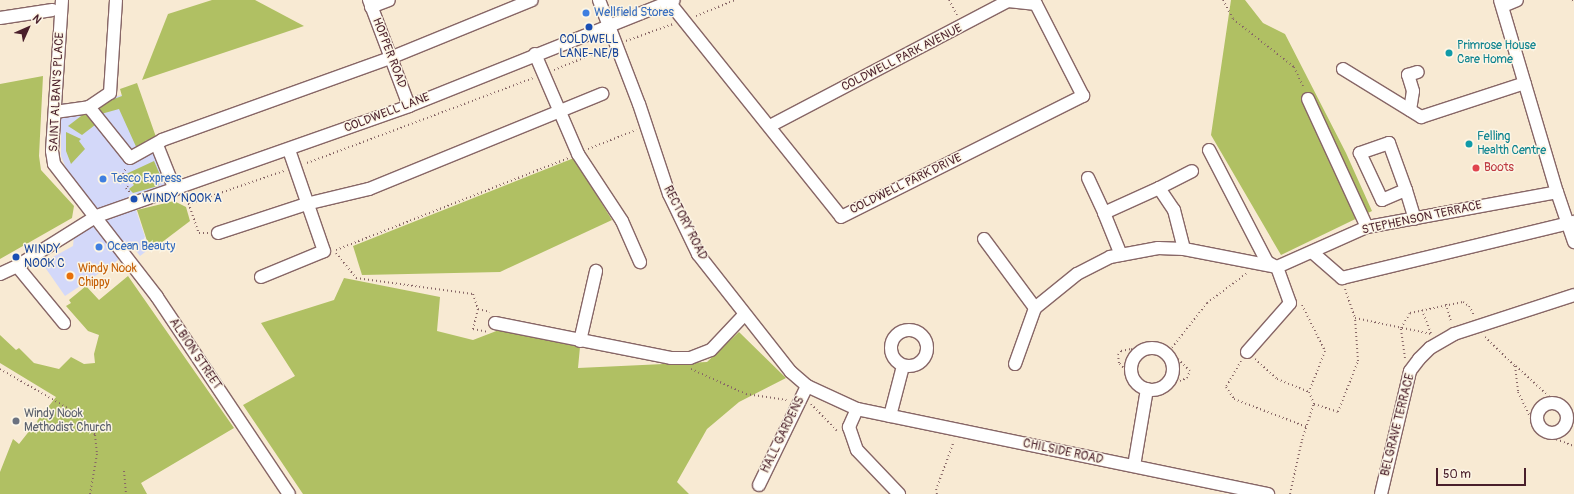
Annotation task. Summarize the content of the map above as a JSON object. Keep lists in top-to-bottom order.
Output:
{
  "streets": {
    "street": [
      "HOPPER ROAD",
      "COLDWELL PARK AVENUE",
      "SAINT ALBAN'S PLACE",
      "COLDWELL LANE",
      "COLDWELL PARK DRIVE",
      "STEPHENSON TERRACE",
      "RECTORY ROAD",
      "ALBION STREET",
      "BELGRAVE TERRACE",
      "HALL GARDENS",
      "CHILSIDE ROAD"
    ]
  },
  "crossings": [
    ["HOPPER ROAD", "COLDWELL LANE"],
    ["COLDWELL PARK AVENUE", "COLDWELL PARK DRIVE"],
    ["SAINT ALBAN'S PLACE", "COLDWELL LANE"],
    ["SAINT ALBAN'S PLACE", "ALBION STREET"],
    ["COLDWELL LANE", "COLDWELL PARK DRIVE"],
    ["COLDWELL LANE", "RECTORY ROAD"],
    ["COLDWELL LANE", "ALBION STREET"],
    ["RECTORY ROAD", "HALL GARDENS"],
    ["RECTORY ROAD", "CHILSIDE ROAD"]
  ],
  "places": [
    "Wellfield Stores",
    "COLDWELL LANE-NE/B",
    "Primrose House Care Home",
    "Felling Health Centre",
    "Boots",
    "Tesco Express",
    "WINDY NOOK A",
    "Ocean Beauty",
    "WINDY NOOK C",
    "Windy Nook Chippy",
    "Windy Nook Methodist Church"
  ],
  "scale_bar": "50 m",
  "north": "top right"
}
